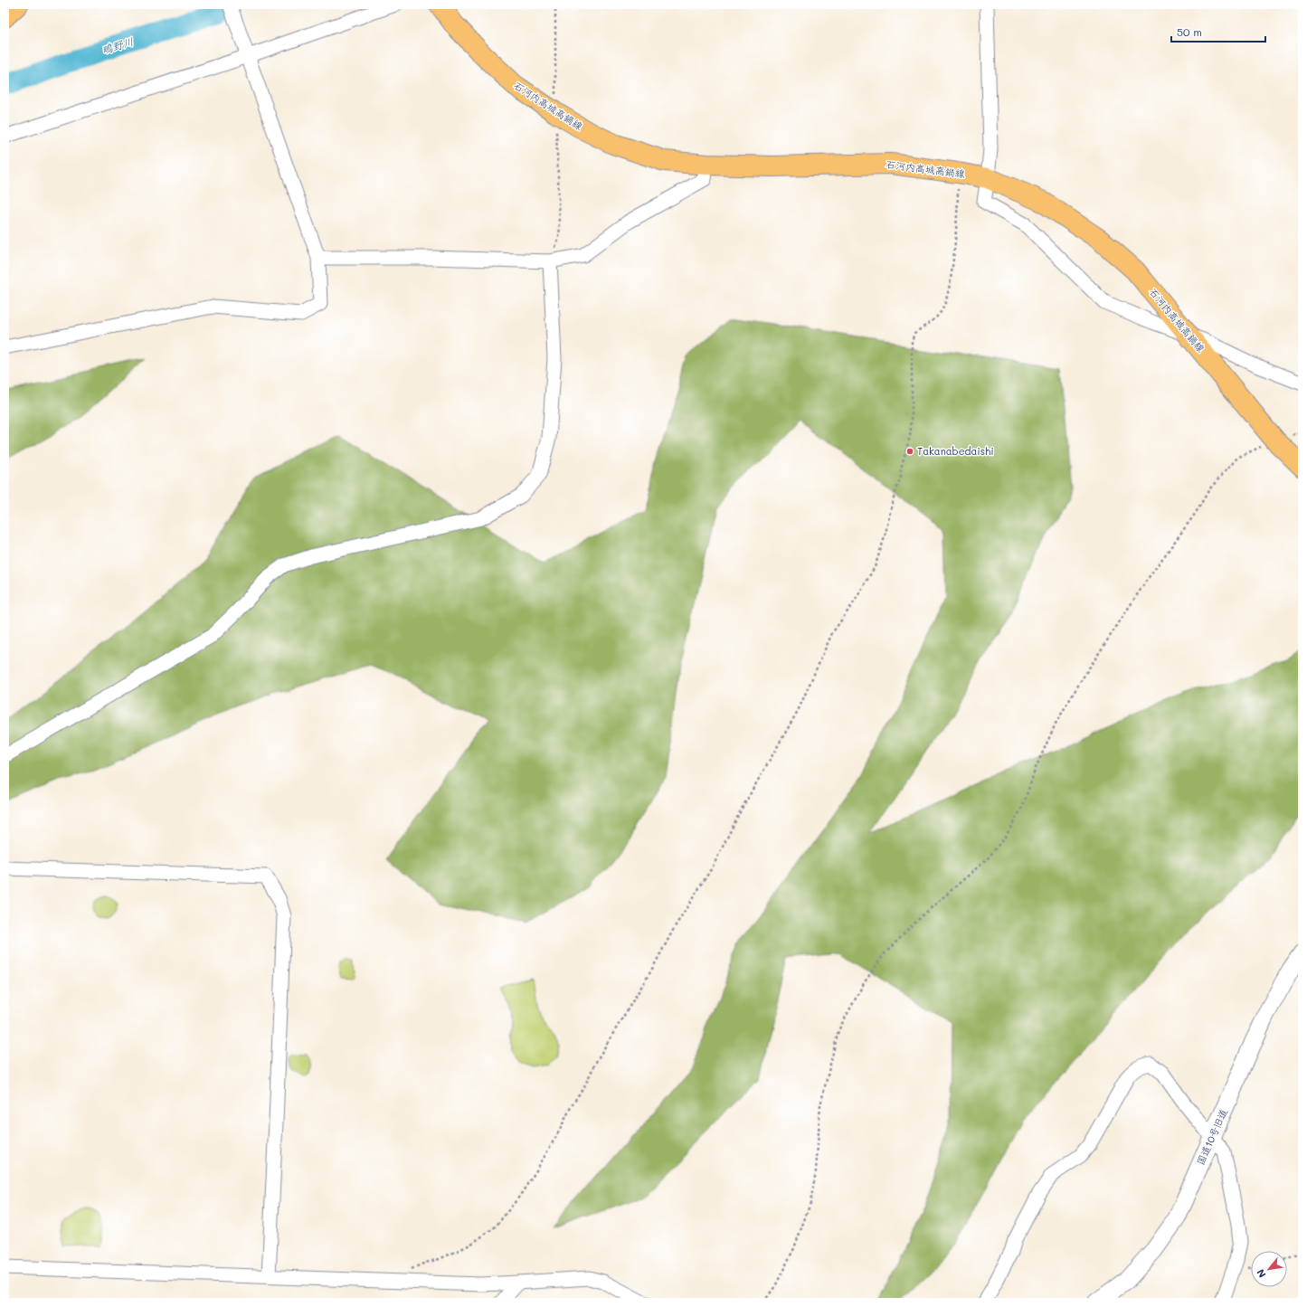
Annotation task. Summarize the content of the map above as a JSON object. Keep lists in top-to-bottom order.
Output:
{
  "streets": {
    "main road": ["石河内高城高鍋線"],
    "street": ["国道10号旧道"]
  },
  "water": ["鴫野川"],
  "places": ["Takanabedaishi"],
  "scale_bar": "50 m",
  "north": "bottom left"
}
